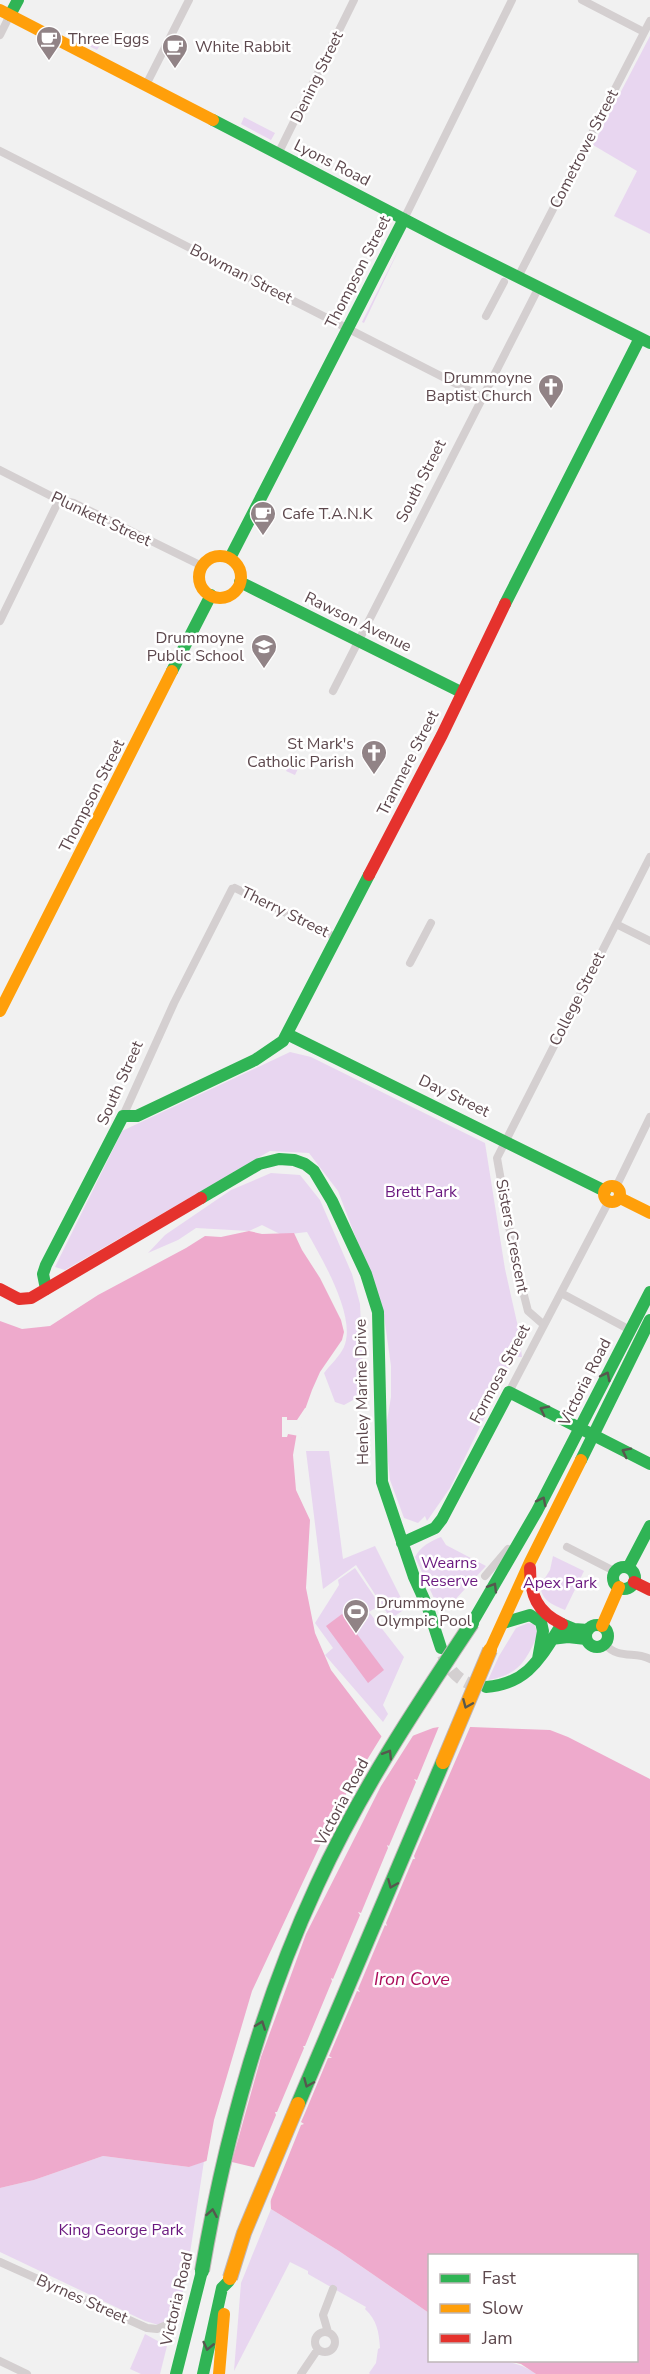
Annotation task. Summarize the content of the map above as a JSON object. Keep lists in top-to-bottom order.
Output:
{
  "streets": {
    "main road": [
      "Lyons Road",
      "Thompson Street",
      "South Street",
      "Rawson Avenue",
      "Tranmere Street",
      "Day Street",
      "Formosa Street",
      "Victoria Road",
      "Henley Marine Drive"
    ],
    "street": [
      "Dening Street",
      "Cometrowe Street",
      "Bowman Street",
      "Plunkett Street",
      "Therry Street",
      "College Street",
      "Sisters Crescent",
      "Byrnes Street"
    ]
  },
  "crossings": [
    ["Dening Street", "Lyons Road"],
    ["Cometrowe Street", "Lyons Road"],
    ["Lyons Road", "Thompson Street"],
    ["Lyons Road", "South Street"],
    ["Lyons Road", "Tranmere Street"],
    ["Thompson Street", "Bowman Street"],
    ["Thompson Street", "Plunkett Street"],
    ["Thompson Street", "Rawson Avenue"],
    ["Bowman Street", "South Street"],
    ["South Street", "Rawson Avenue"],
    ["South Street", "Tranmere Street"],
    ["South Street", "Therry Street"],
    ["South Street", "Henley Marine Drive"],
    ["Plunkett Street", "Rawson Avenue"],
    ["Rawson Avenue", "Tranmere Street"],
    ["Tranmere Street", "Therry Street"],
    ["Tranmere Street", "Day Street"],
    ["College Street", "Day Street"],
    ["College Street", "Sisters Crescent"],
    ["Day Street", "Sisters Crescent"],
    ["Day Street", "Formosa Street"],
    ["Sisters Crescent", "Formosa Street"],
    ["Formosa Street", "Henley Marine Drive"]
  ],
  "water": ["Iron Cove"],
  "parks": [
    "Brett Park",
    "Wearns Reserve",
    "Apex Park",
    "King George Park"
  ],
  "places": {
    "cafe": ["Three Eggs", "White Rabbit", "Cafe T.A.N.K"],
    "church": ["Drummoyne Baptist Church", "St Mark's Catholic Parish"],
    "school or university": ["Drummoyne Public School"],
    "sports": ["Drummoyne Olympic Pool"]
  },
  "legend": ["Fast", "Slow", "Jam"]
}
